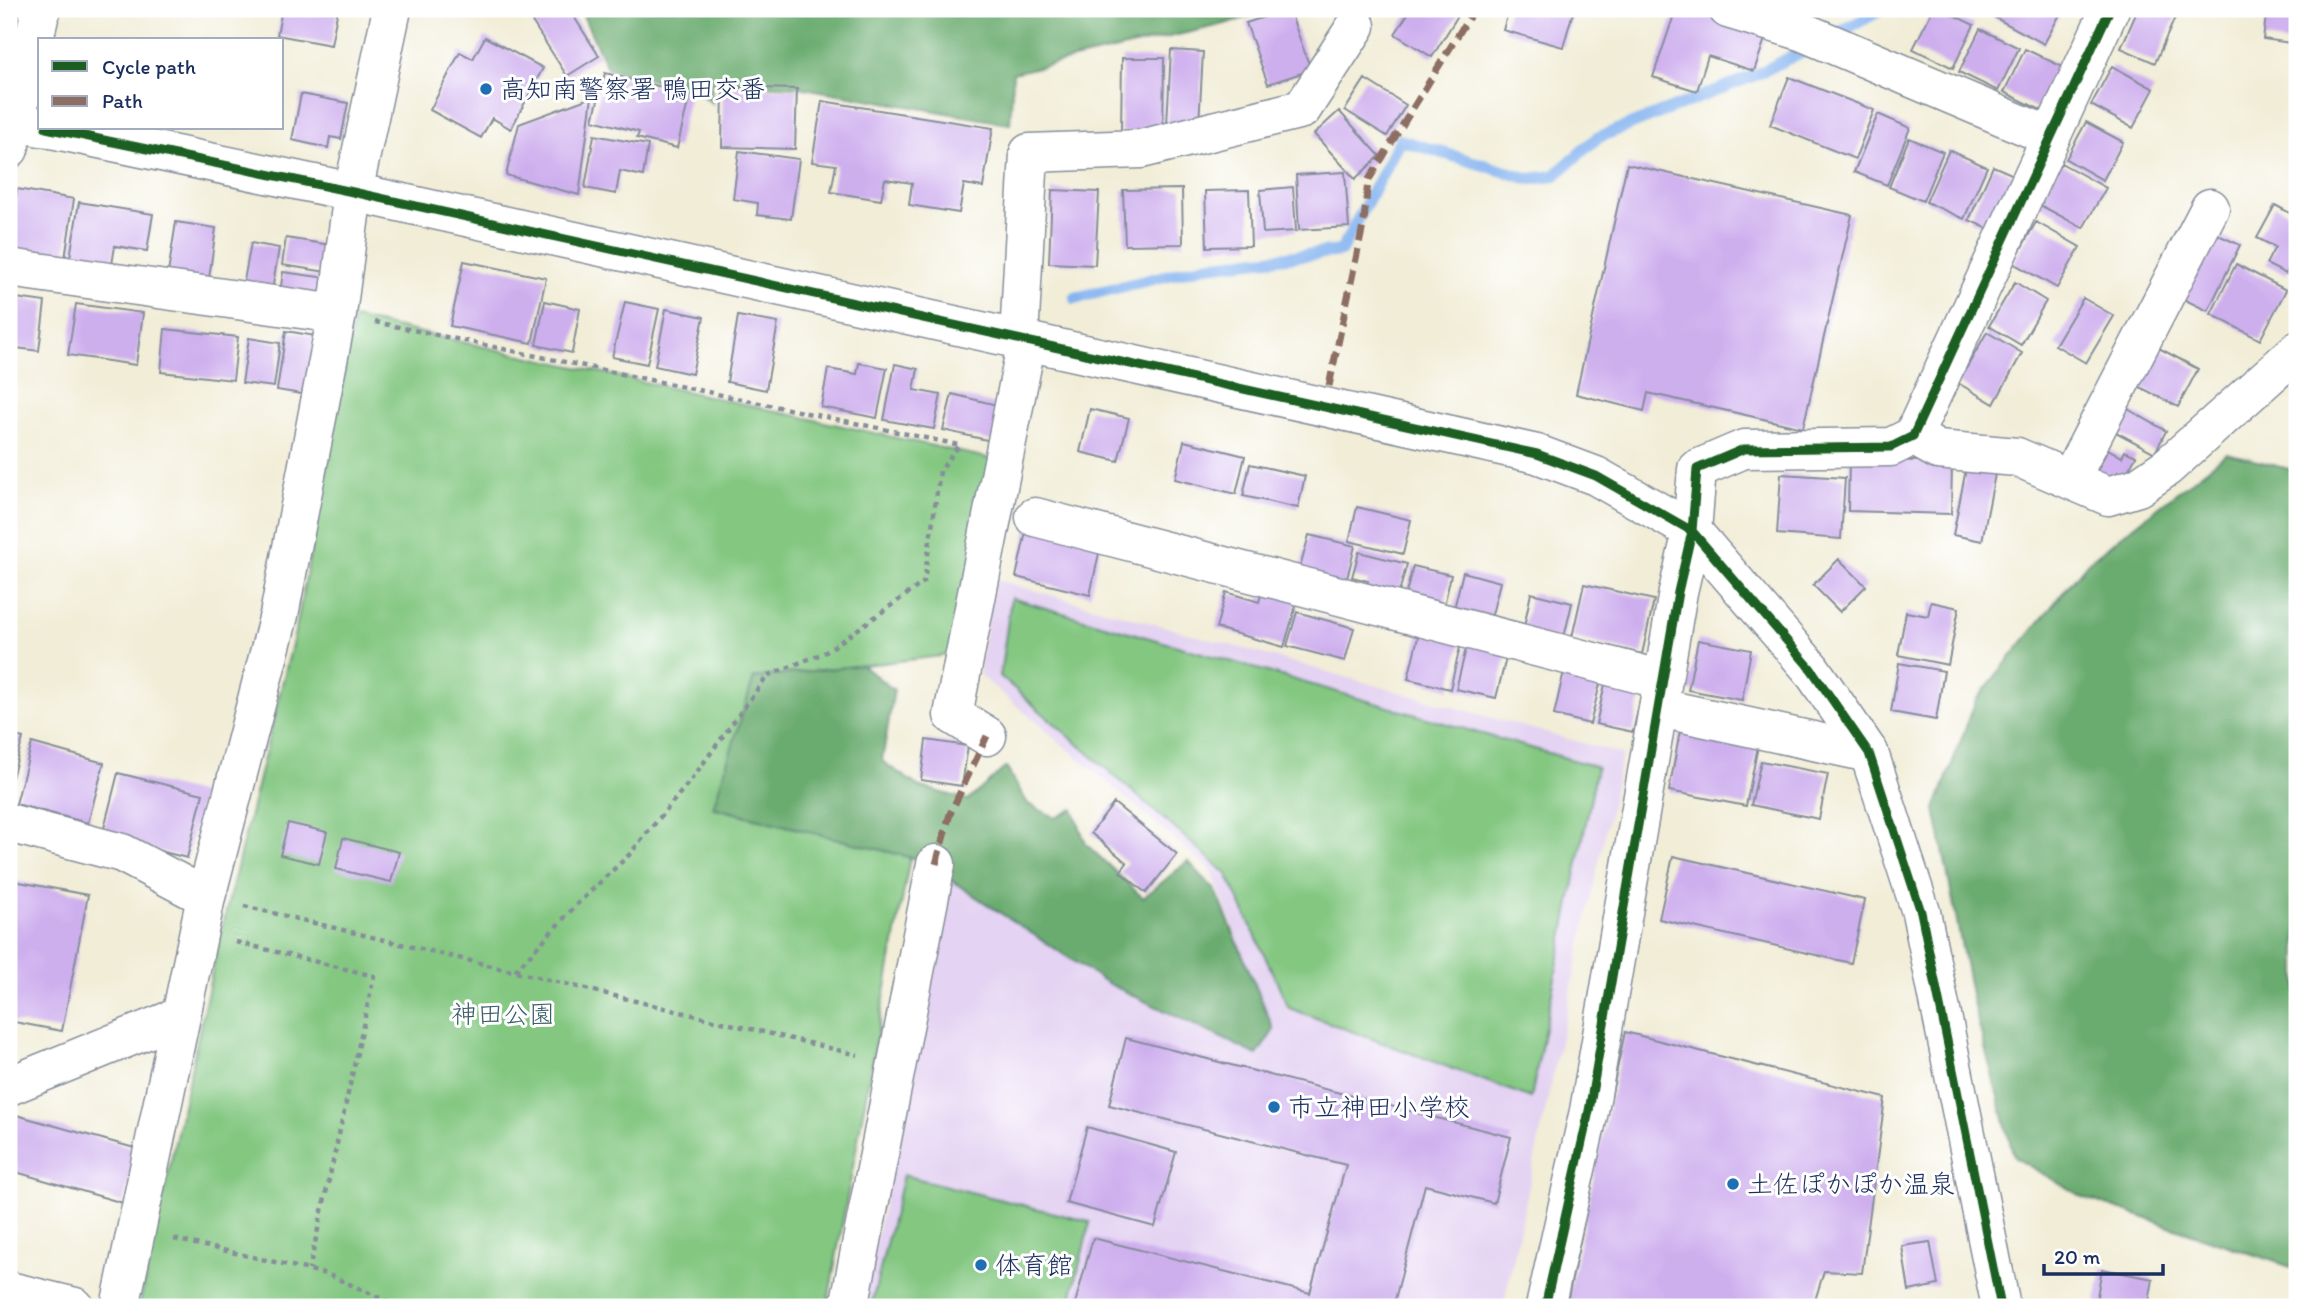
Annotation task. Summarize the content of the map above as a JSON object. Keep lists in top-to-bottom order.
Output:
{
  "parks": ["神田公園"],
  "places": [
    "高知南警察署 鴨田交番",
    "市立神田小学校",
    "土佐ぽかぽか温泉",
    "体育館"
  ],
  "legend": ["Cycle path", "Path"],
  "scale_bar": "20 m"
}
